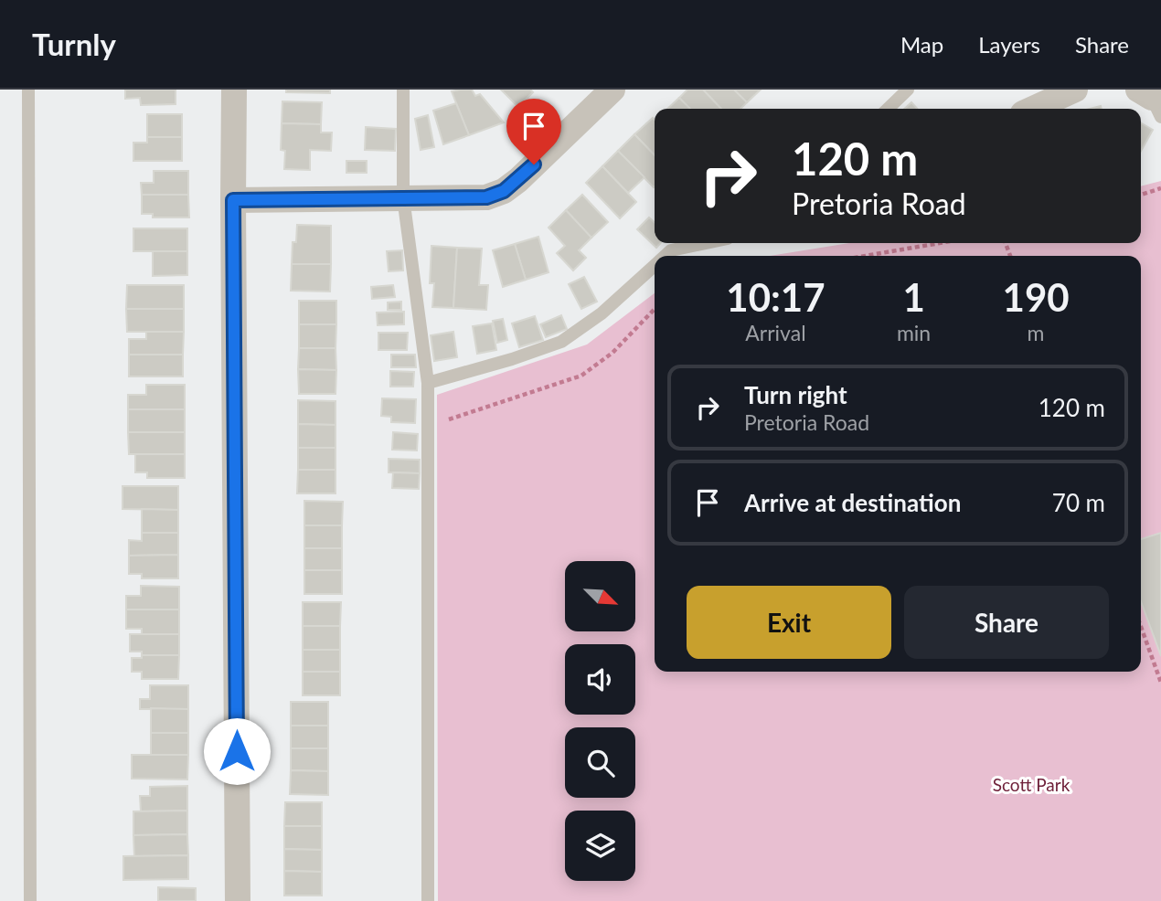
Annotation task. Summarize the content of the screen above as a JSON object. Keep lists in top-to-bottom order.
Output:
{
  "parks": ["Scott Park"],
  "north": "bottom right",
  "page": {
    "header": "Turnly",
    "nav": ["Map", "Layers", "Share"],
    "turn": ["120 m", "Pretoria Road"],
    "eta": [
      "10:17",
      "Arrival",
      "1",
      "min",
      "190",
      "m"
    ],
    "list": [
      {
        "name": "Turn right",
        "note": "Pretoria Road",
        "value": "120 m"
      },
      {
        "name": "Arrive at destination",
        "value": "70 m"
      }
    ],
    "buttons": ["Exit", "Share"]
  }
}
